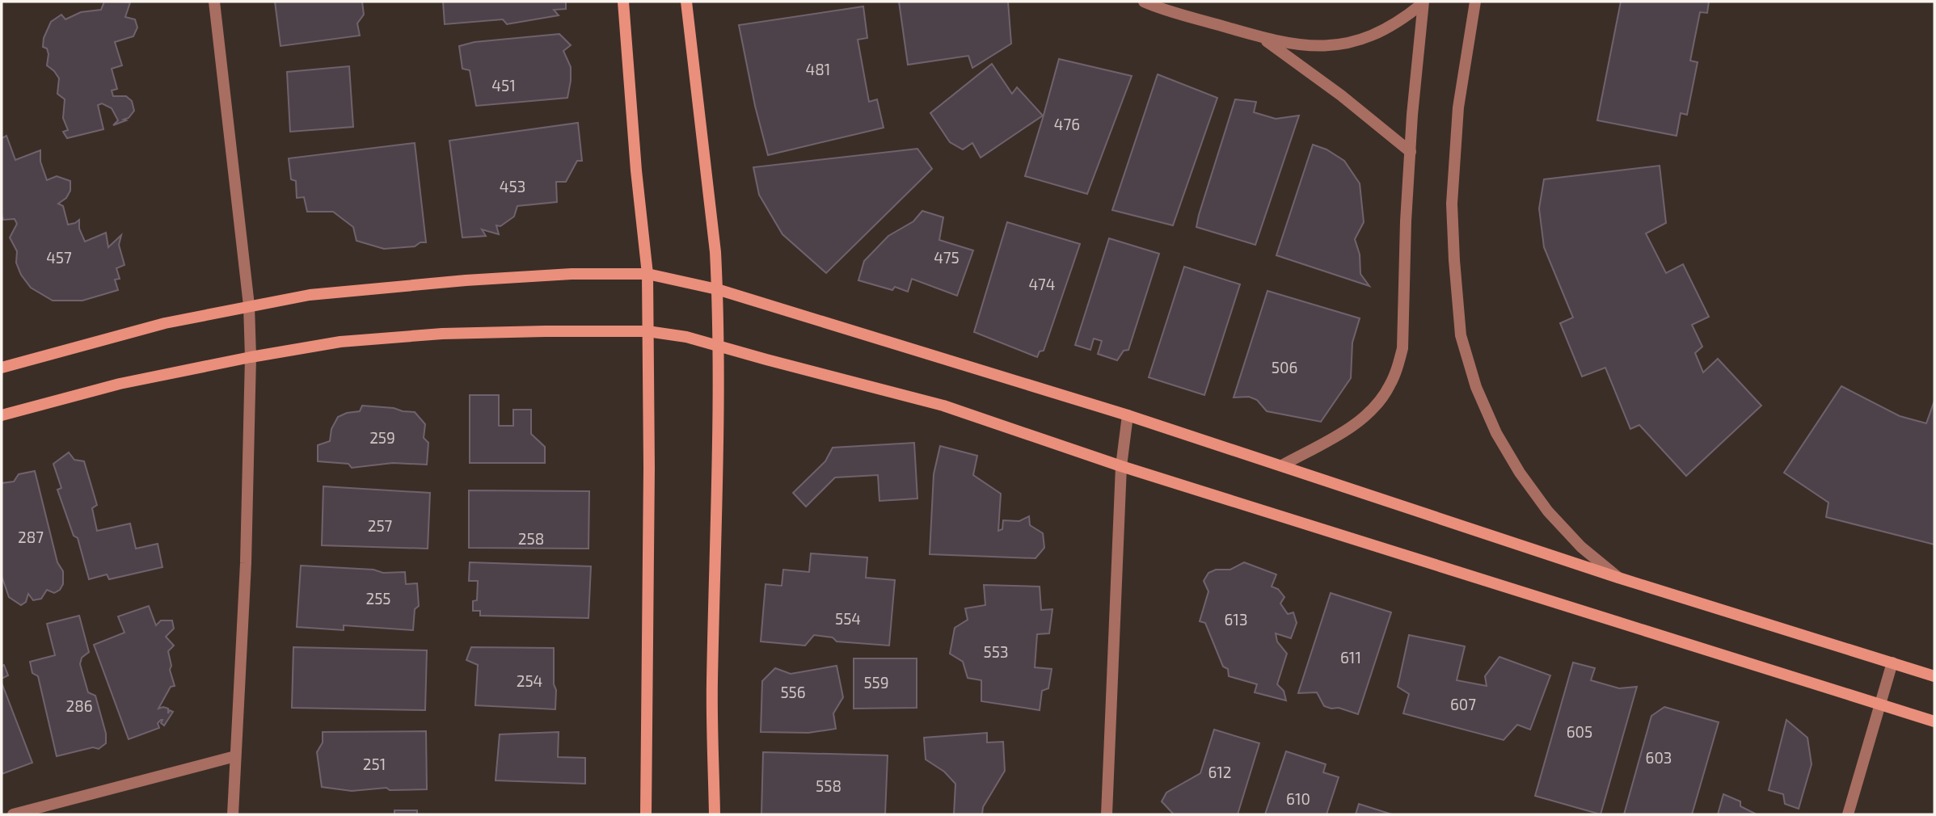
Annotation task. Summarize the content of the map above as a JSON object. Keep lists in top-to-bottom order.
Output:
{
  "house_numbers": [
    "481",
    "451",
    "476",
    "453",
    "457",
    "475",
    "474",
    "506",
    "259",
    "257",
    "287",
    "258",
    "255",
    "554",
    "613",
    "553",
    "611",
    "254",
    "559",
    "556",
    "607",
    "286",
    "605",
    "603",
    "251",
    "612",
    "558",
    "610"
  ]
}
